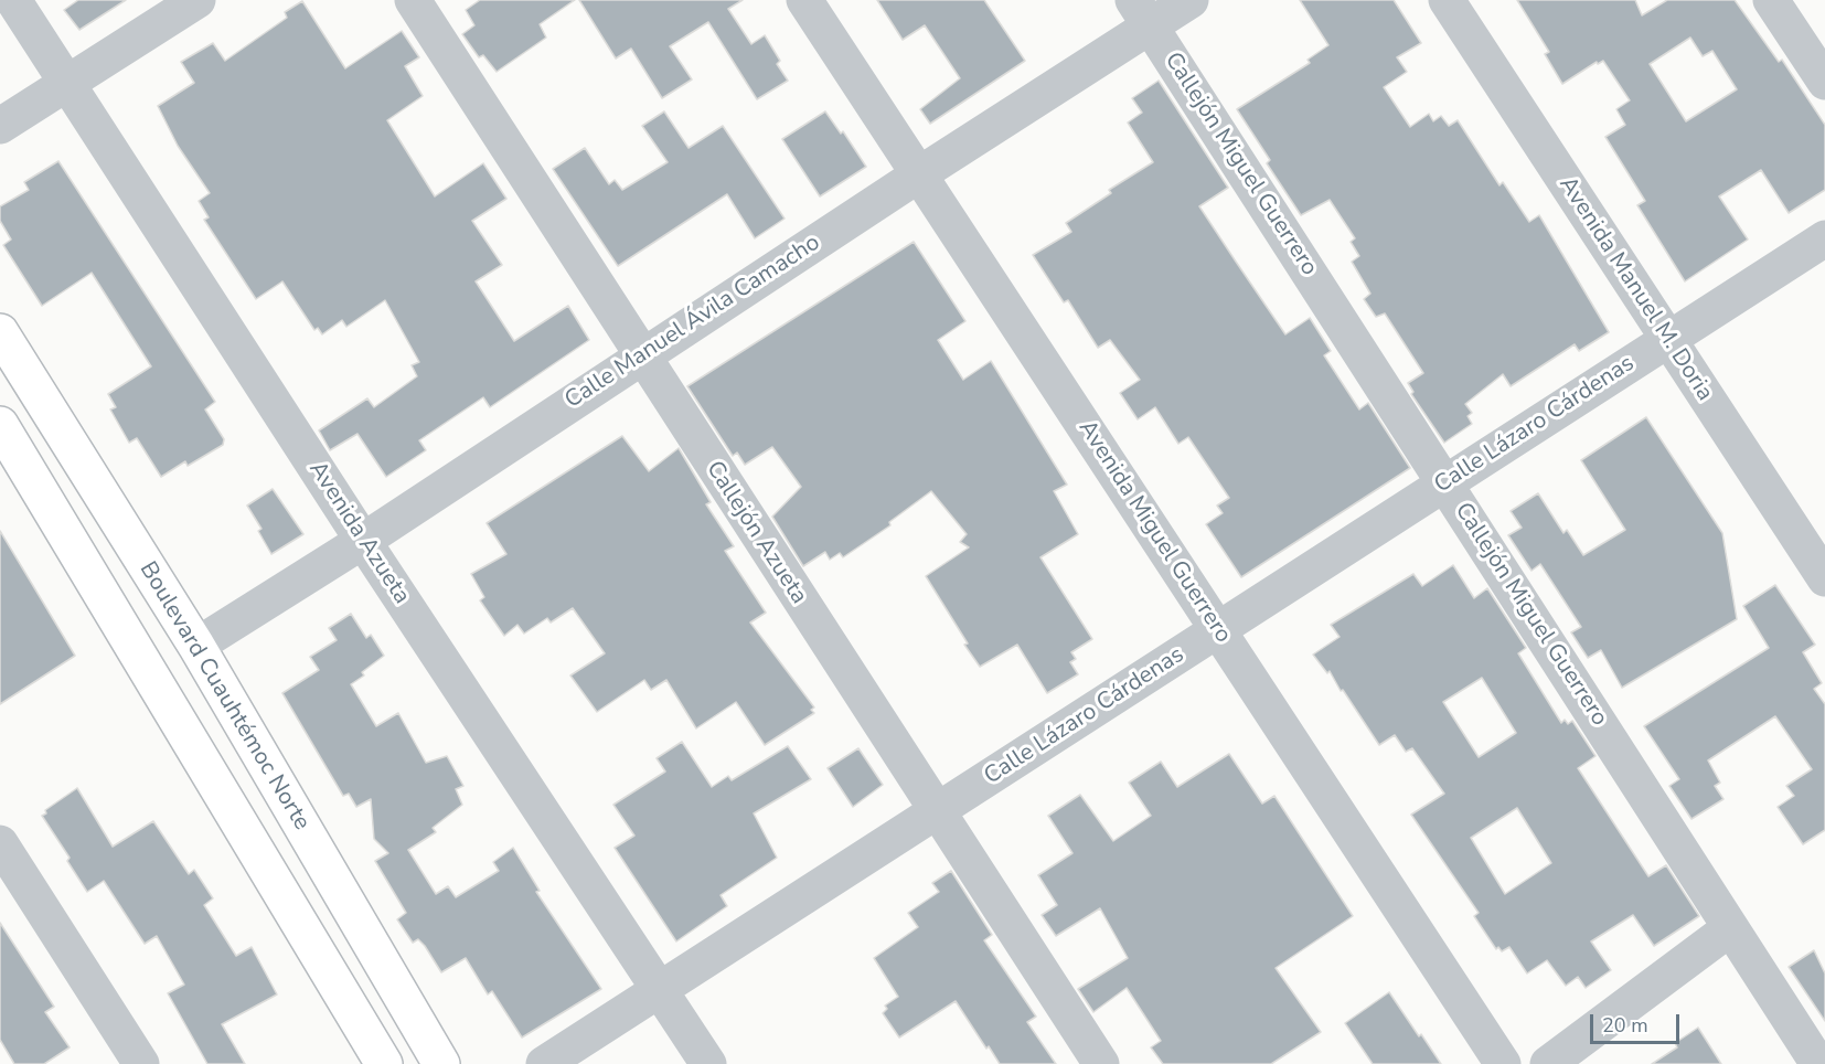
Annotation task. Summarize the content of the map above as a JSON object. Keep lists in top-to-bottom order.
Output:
{
  "streets": {
    "main road": ["Boulevard Cuauhtémoc Norte"],
    "street": [
      "Callejón Miguel Guerrero",
      "Avenida Manuel M. Doria",
      "Calle Manuel Ávila Camacho",
      "Calle Lázaro Cárdenas",
      "Avenida Miguel Guerrero",
      "Avenida Azueta",
      "Callejón Azueta"
    ]
  },
  "crossings": [
    ["Callejón Miguel Guerrero", "Calle Manuel Ávila Camacho"],
    ["Callejón Miguel Guerrero", "Calle Lázaro Cárdenas"],
    ["Avenida Manuel M. Doria", "Calle Lázaro Cárdenas"],
    ["Calle Manuel Ávila Camacho", "Avenida Miguel Guerrero"],
    ["Calle Manuel Ávila Camacho", "Avenida Azueta"],
    ["Calle Manuel Ávila Camacho", "Callejón Azueta"],
    ["Calle Manuel Ávila Camacho", "Boulevard Cuauhtémoc Norte"],
    ["Calle Lázaro Cárdenas", "Avenida Miguel Guerrero"],
    ["Calle Lázaro Cárdenas", "Avenida Azueta"],
    ["Calle Lázaro Cárdenas", "Callejón Azueta"]
  ],
  "scale_bar": "20 m"
}
